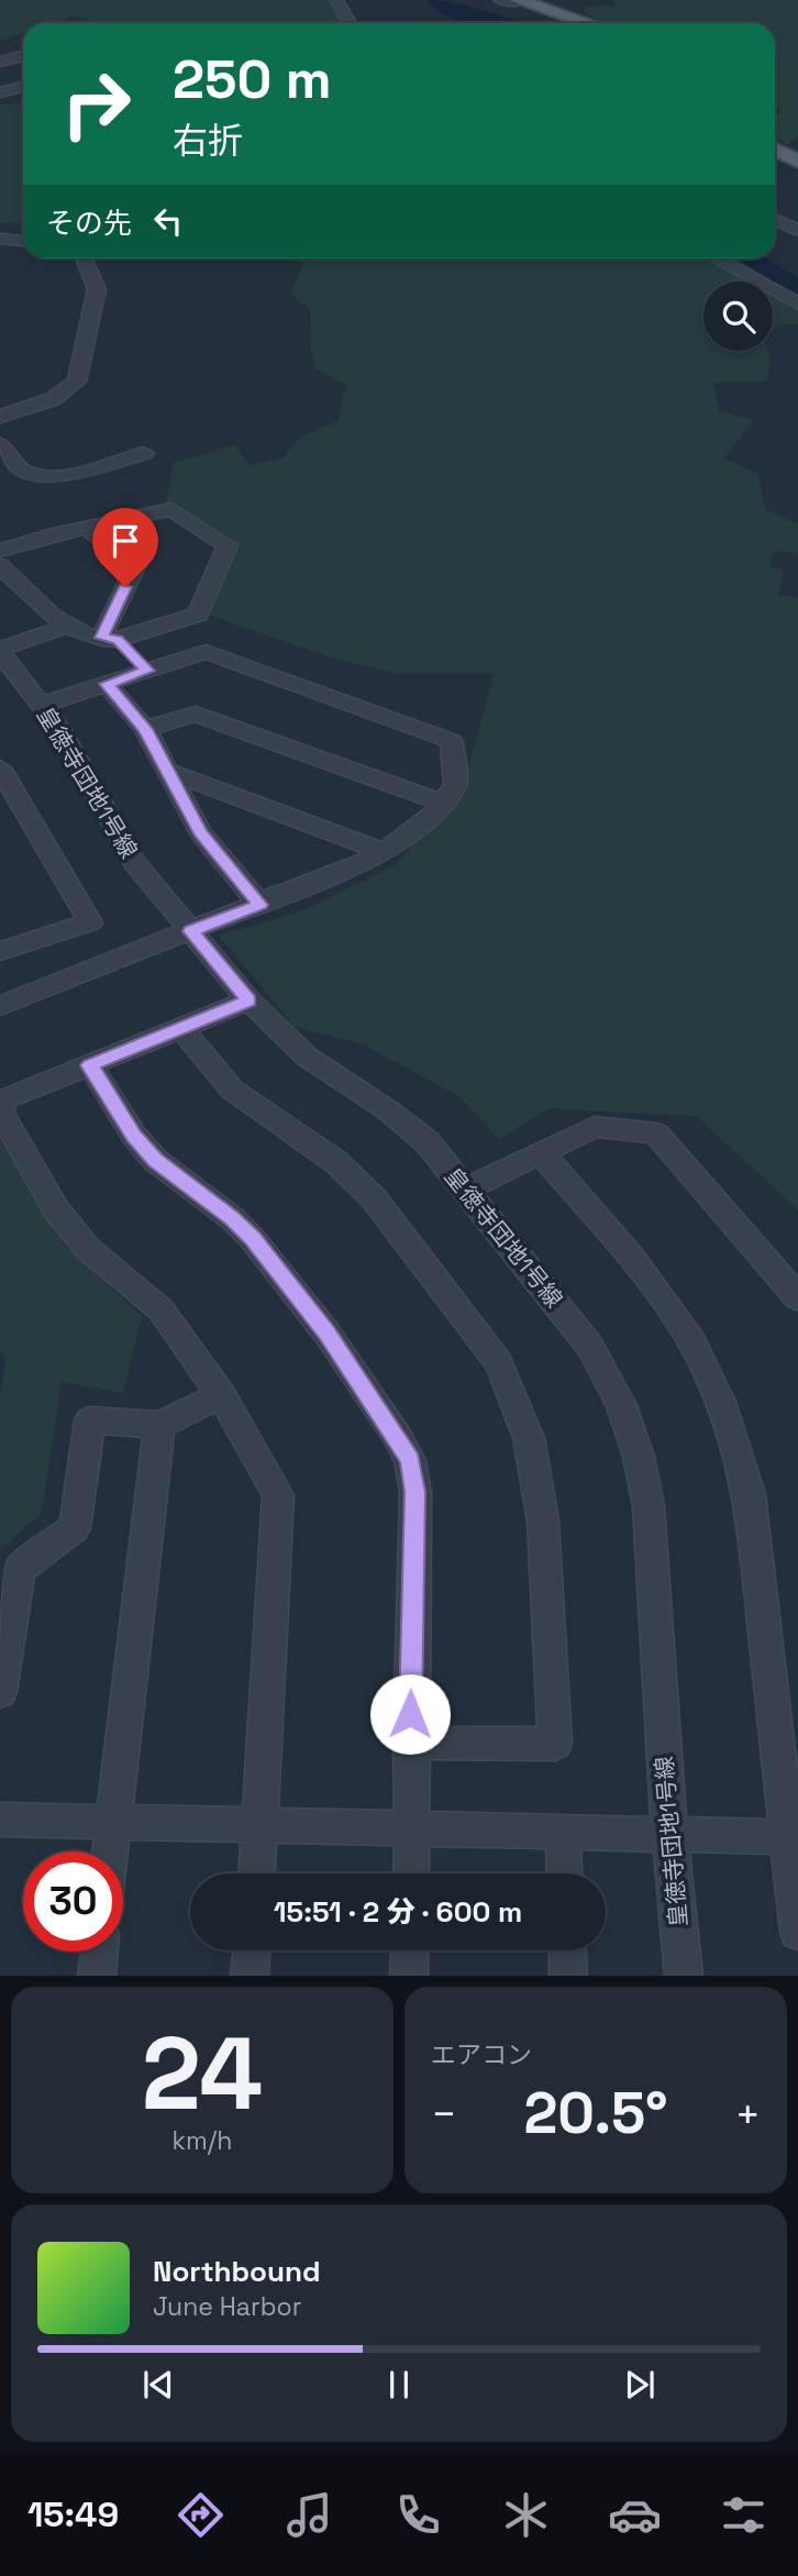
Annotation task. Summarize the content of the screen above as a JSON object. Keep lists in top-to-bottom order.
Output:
{
  "streets": {
    "street": ["皇徳寺団地1号線"]
  },
  "page": {
    "turn": ["250 m", "右折"],
    "then": "その先",
    "limit": "30",
    "trip": "15:51 · 2 分 · 600 m",
    "tile": [
      ["24", "km/h"],
      "エアコン"
    ],
    "heat": ["−", "20.5°", "+"],
    "song": ["Northbound", "June Harbor"],
    "tabs": "15:49"
  }
}
